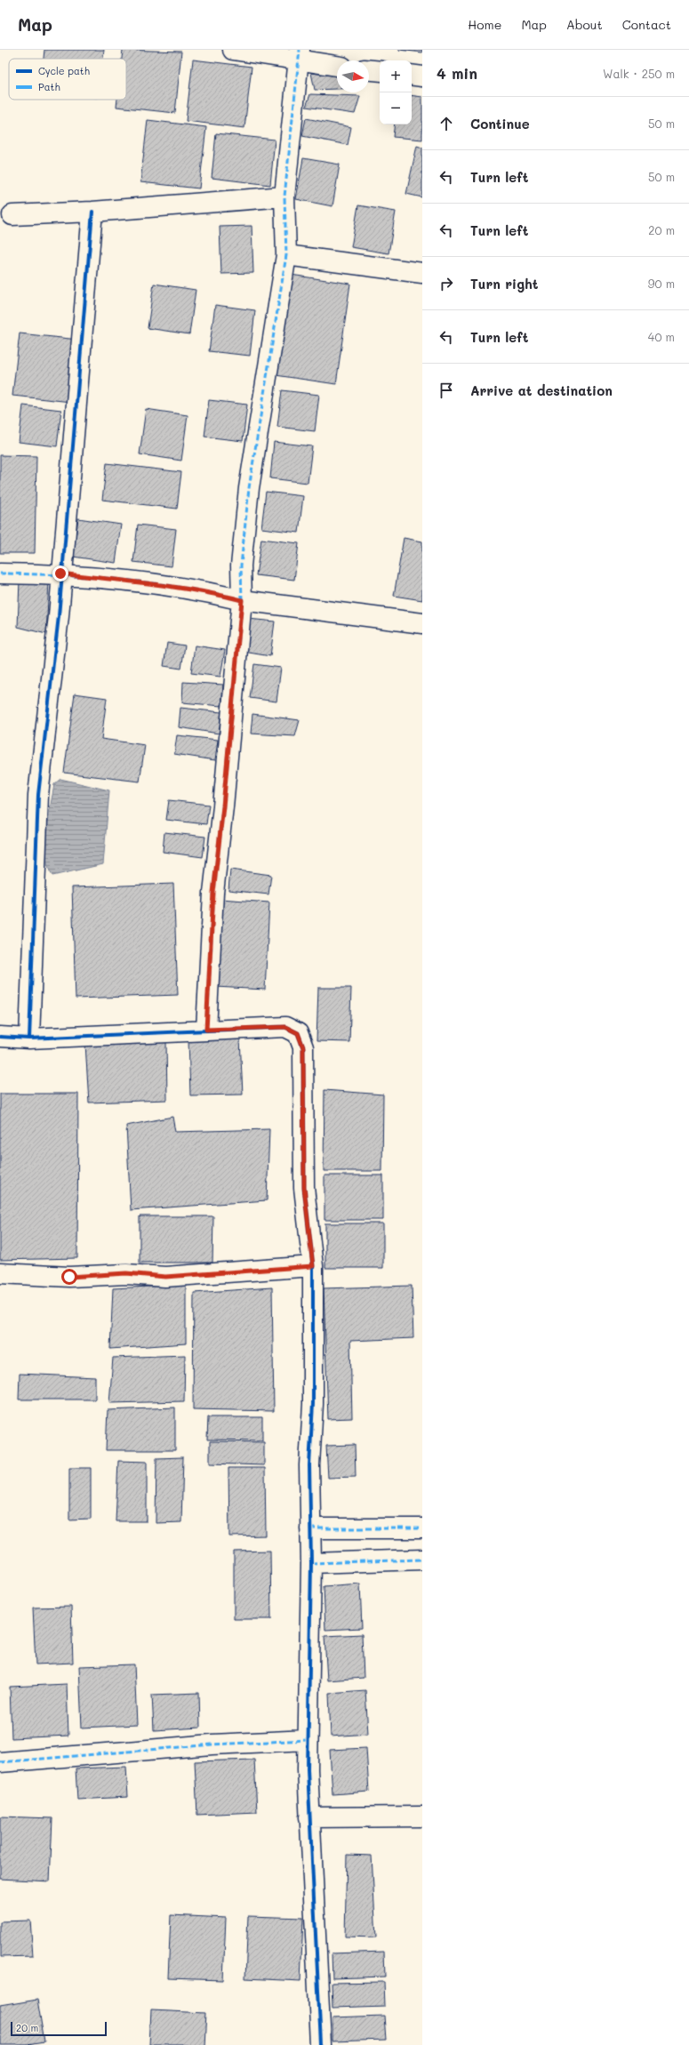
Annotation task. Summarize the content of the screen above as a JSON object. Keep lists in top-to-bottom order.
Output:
{
  "legend": ["Cycle path", "Path"],
  "scale_bar": "20 m",
  "north": "right",
  "page": {
    "header": "Map",
    "nav": [
      "Home",
      "Map",
      "About",
      "Contact"
    ],
    "heading": ["4 min", "Walk · 250 m"],
    "map_buttons": ["+", "−"],
    "list": [
      ["Continue", "50 m"],
      ["Turn left", "50 m"],
      ["Turn left", "20 m"],
      ["Turn right", "90 m"],
      ["Turn left", "40 m"],
      "Arrive at destination"
    ],
    "scale": "20 m"
  }
}
